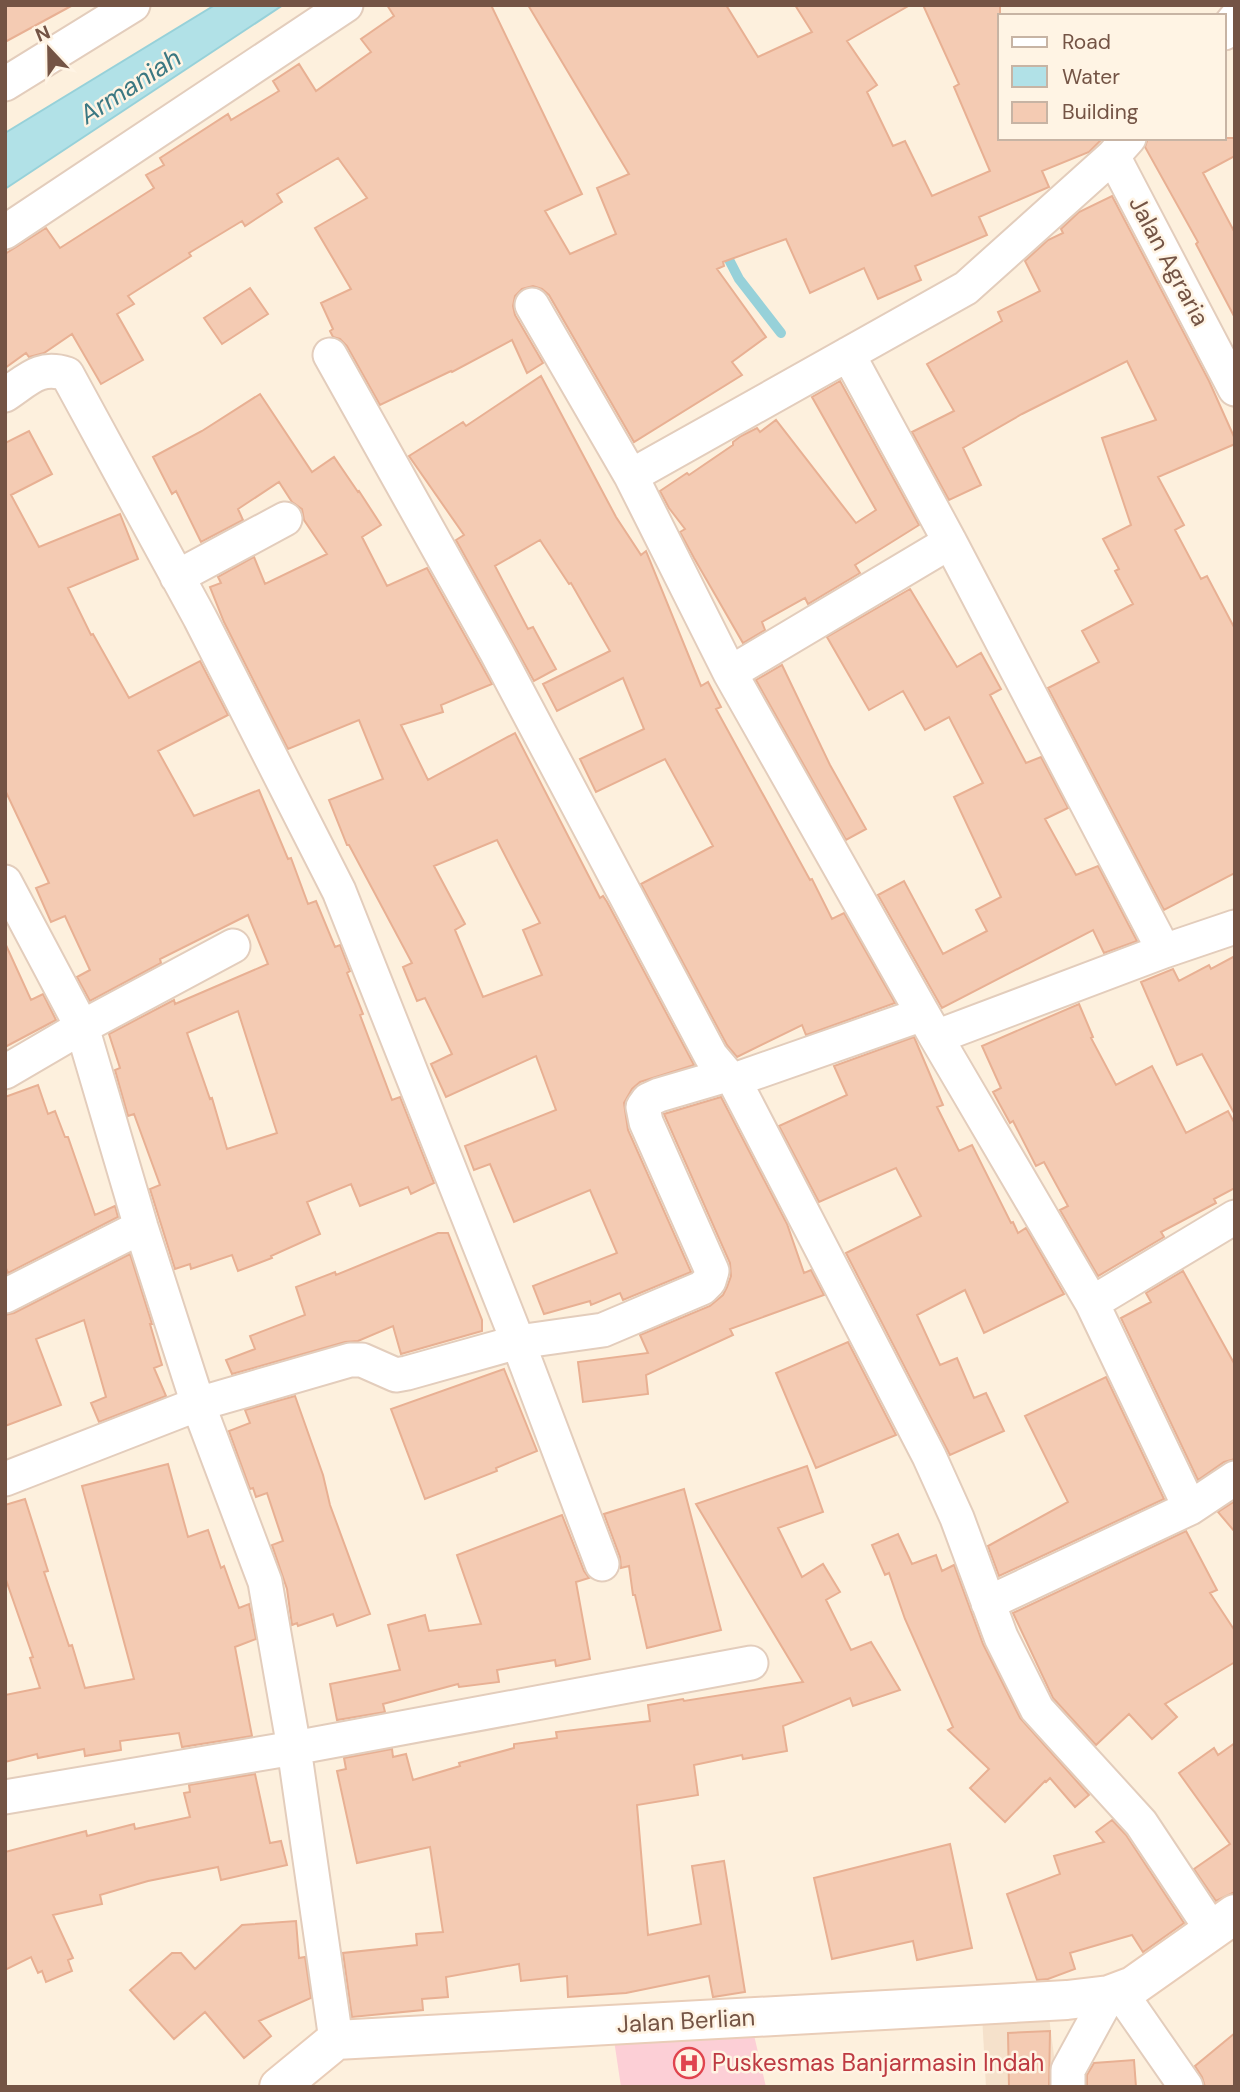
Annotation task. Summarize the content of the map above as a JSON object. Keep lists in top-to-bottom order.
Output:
{
  "streets": {
    "street": ["Jalan Agraria", "Jalan Berlian"]
  },
  "water": ["Armaniah"],
  "places": {
    "hospital": ["Puskesmas Banjarmasin Indah"]
  },
  "legend": ["Road", "Water", "Building"],
  "north": "top"
}
